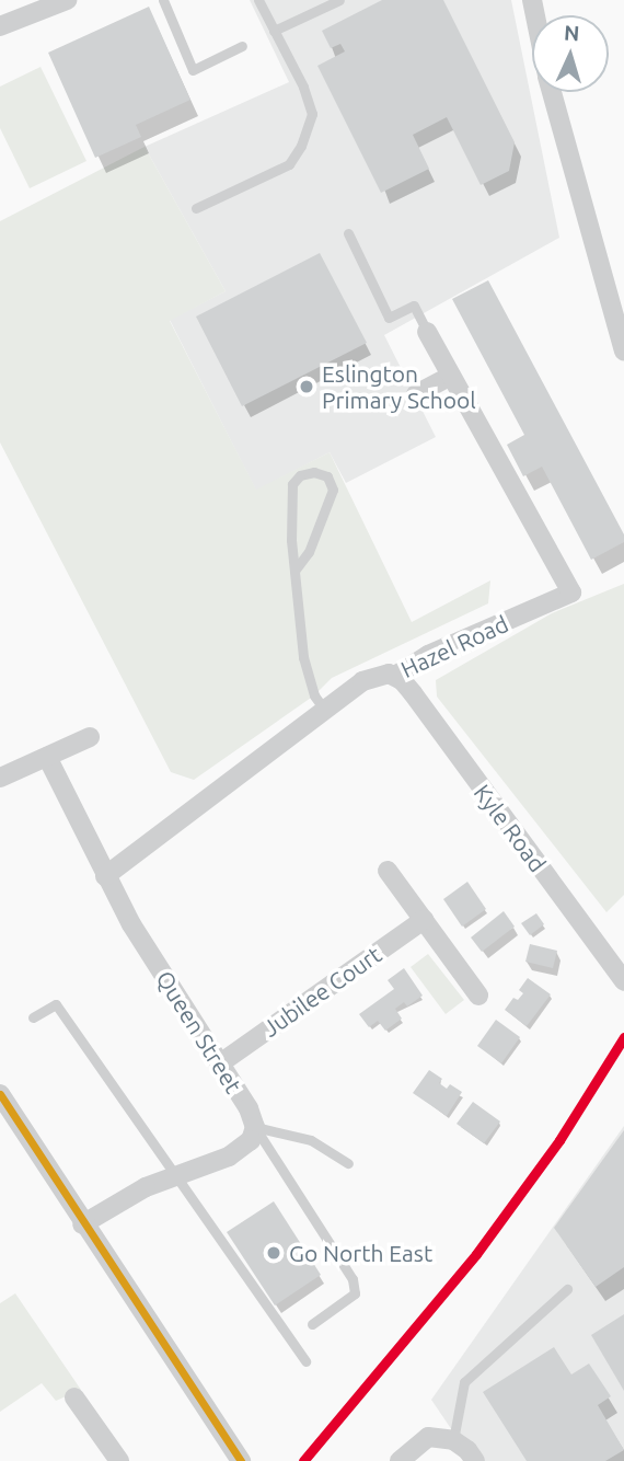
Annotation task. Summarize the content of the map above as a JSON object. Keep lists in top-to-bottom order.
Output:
{
  "streets": {
    "street": [
      "Hazel Road",
      "Kyle Road",
      "Jubilee Court",
      "Queen Street"
    ]
  },
  "crossings": [
    ["Hazel Road", "Kyle Road"],
    ["Hazel Road", "Queen Street"],
    ["Jubilee Court", "Queen Street"]
  ],
  "places": ["Eslington Primary School", "Go North East"],
  "north": "top"
}
